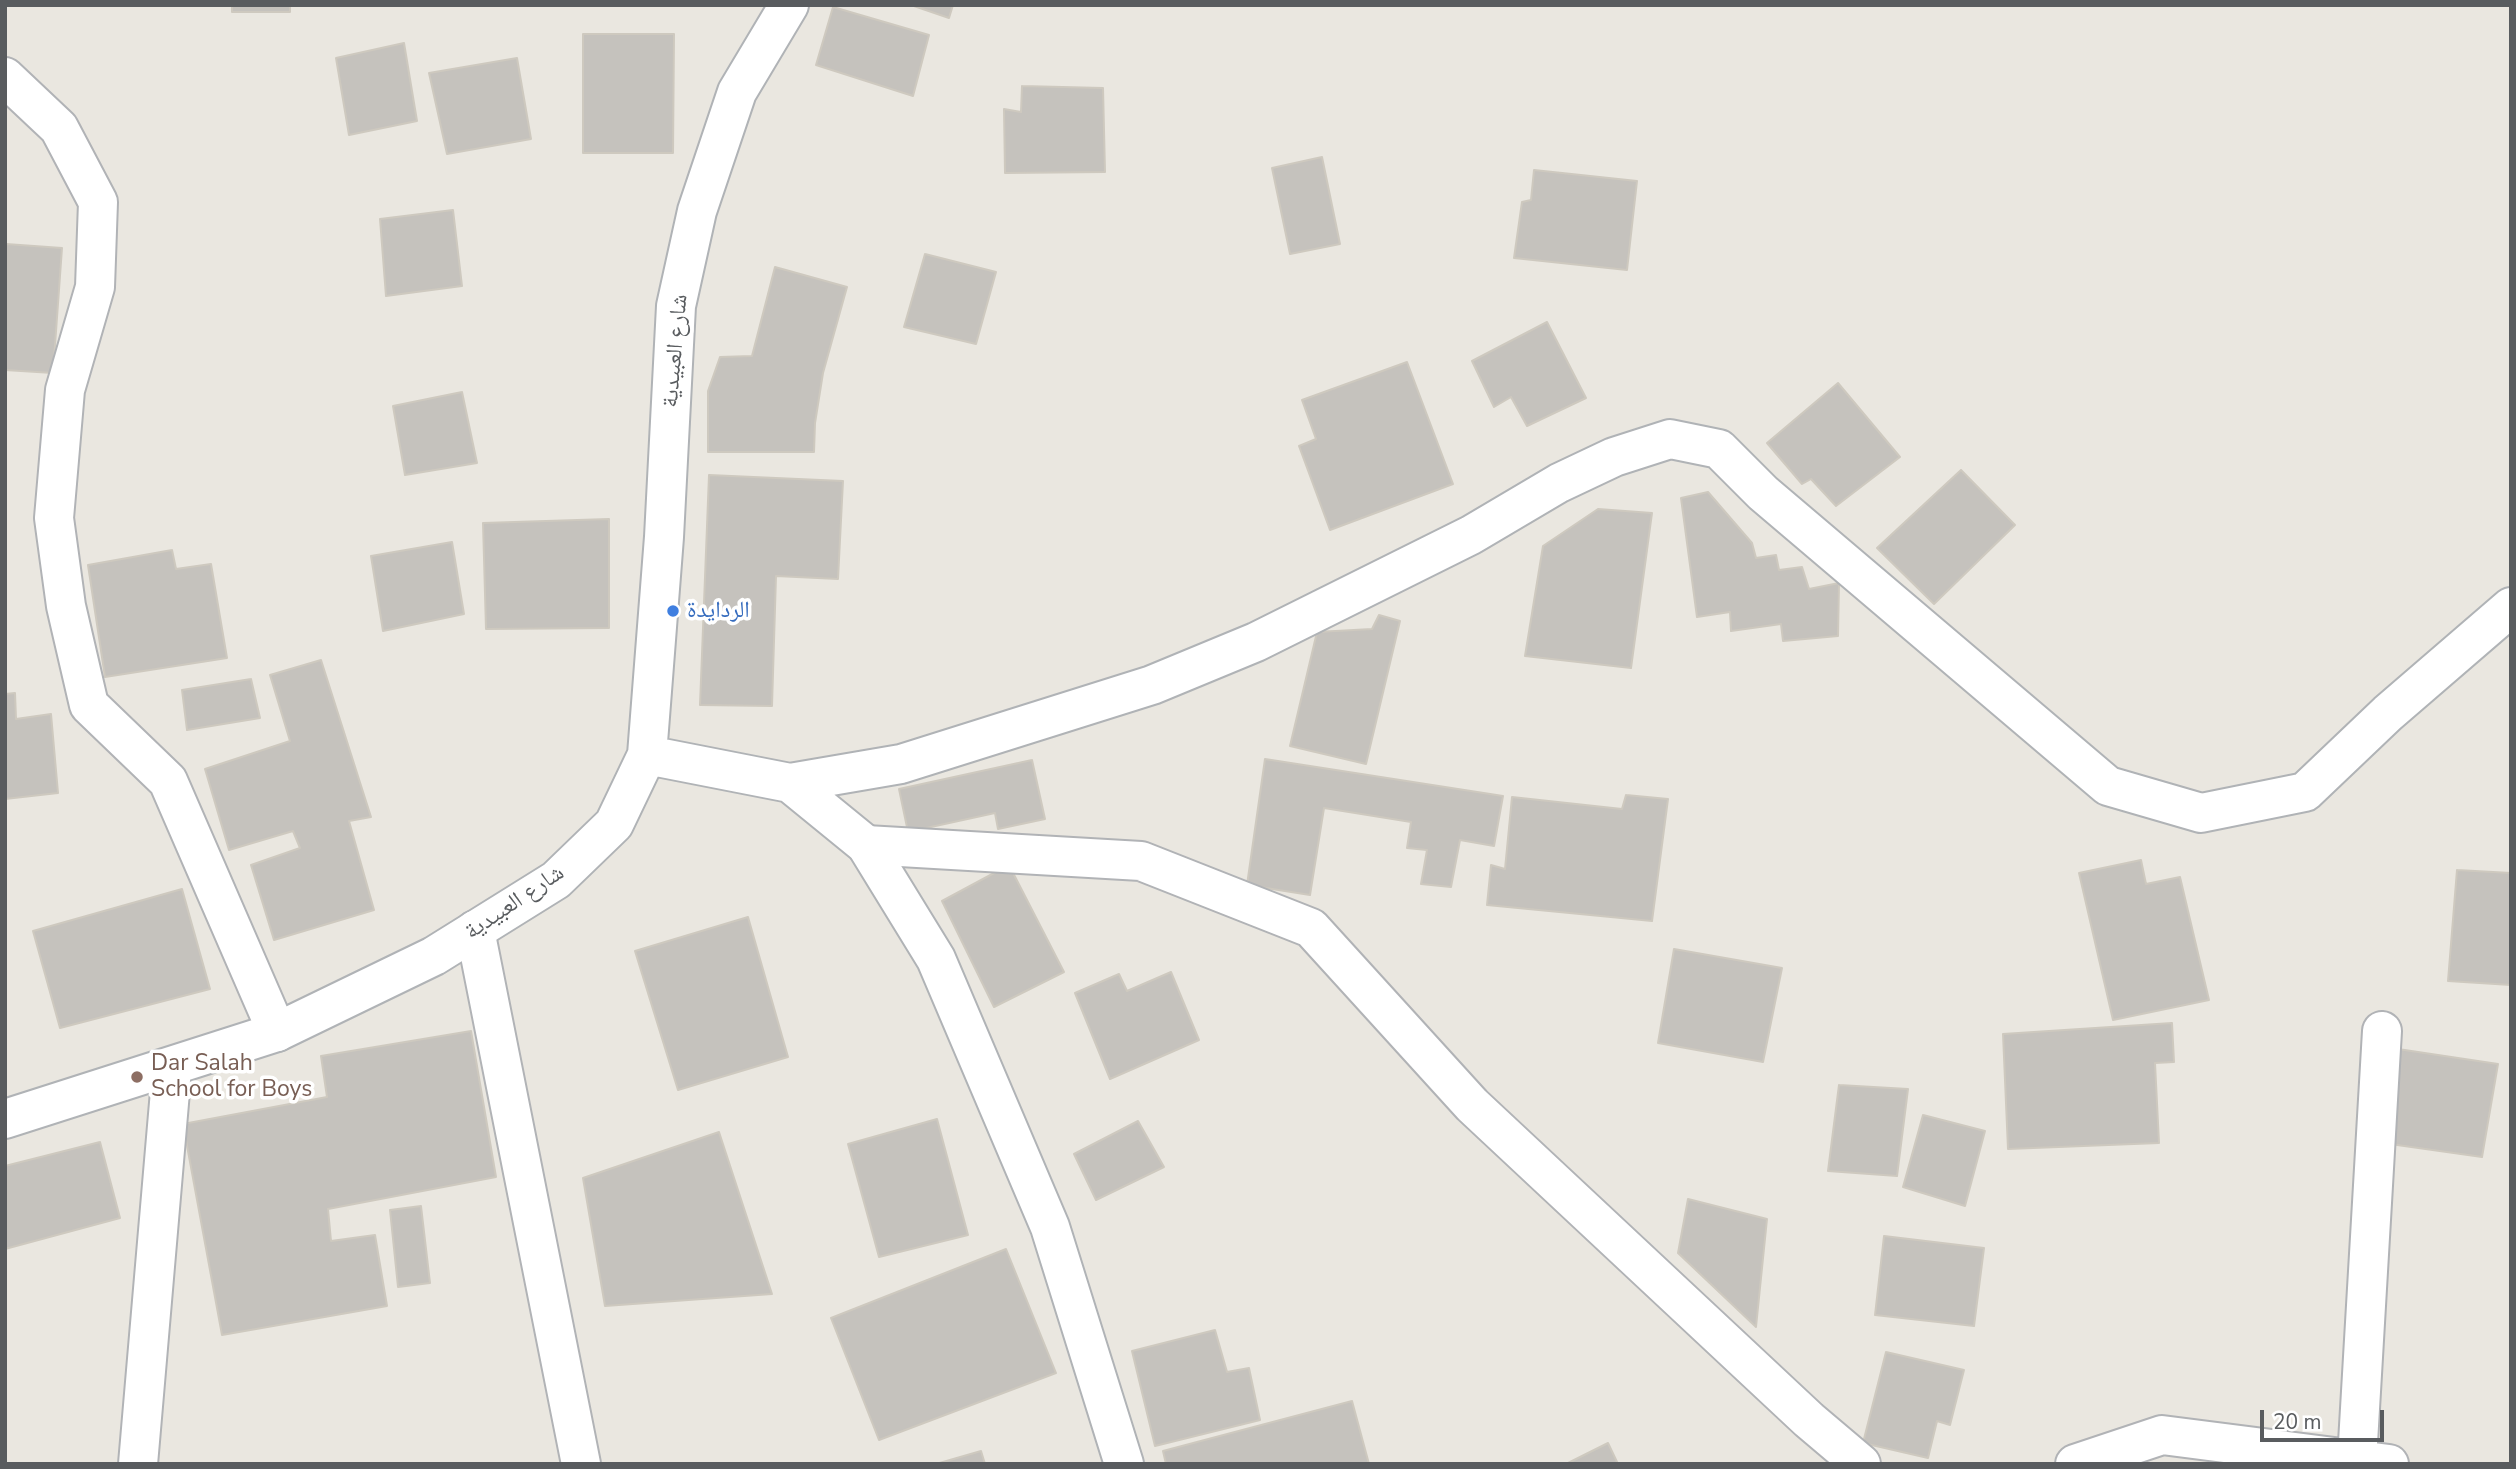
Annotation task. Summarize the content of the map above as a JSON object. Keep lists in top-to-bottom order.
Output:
{
  "streets": {
    "street": ["شارع العبيدية"]
  },
  "places": ["الردايدة", "Dar Salah School for Boys"],
  "scale_bar": "20 m"
}
